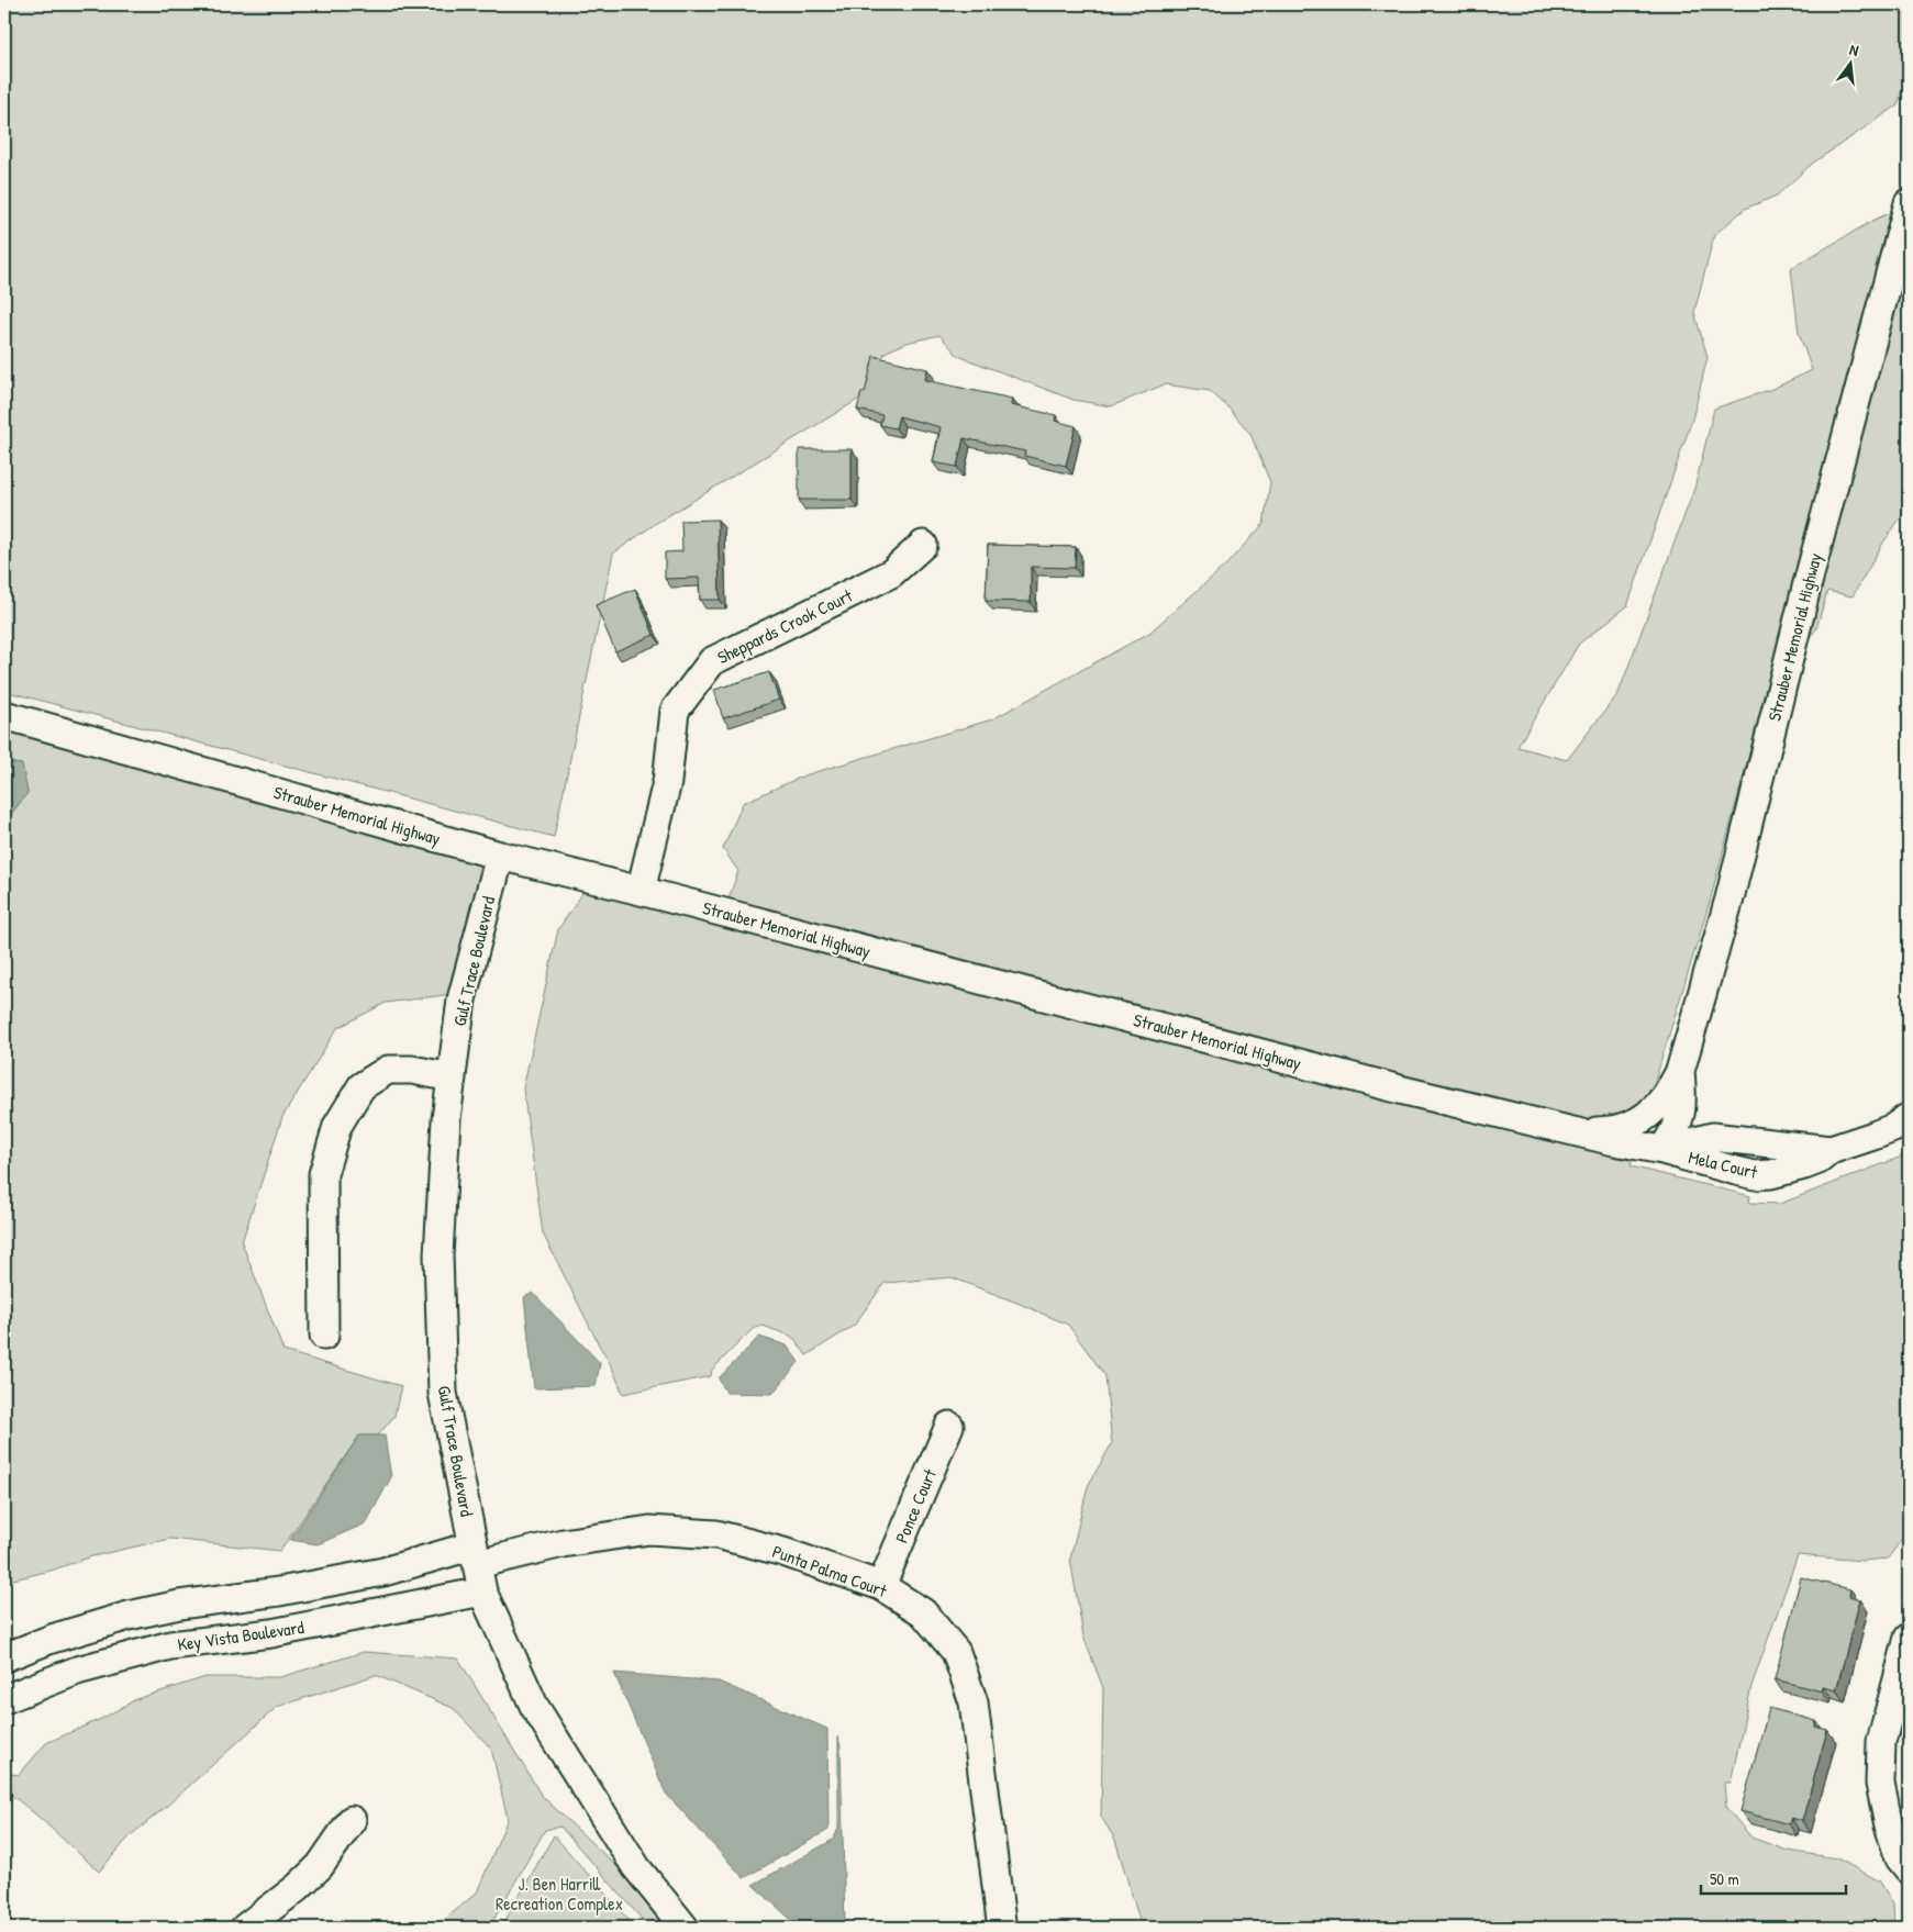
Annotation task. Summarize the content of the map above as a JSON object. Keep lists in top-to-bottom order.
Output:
{
  "streets": {
    "street": [
      "Sheppards Crook Court",
      "Strauber Memorial Highway",
      "Gulf Trace Boulevard",
      "Mela Court",
      "Ponce Court",
      "Punta Palma Court",
      "Key Vista Boulevard"
    ]
  },
  "crossings": [
    ["Sheppards Crook Court", "Strauber Memorial Highway"],
    ["Strauber Memorial Highway", "Gulf Trace Boulevard"],
    ["Strauber Memorial Highway", "Mela Court"],
    ["Gulf Trace Boulevard", "Punta Palma Court"],
    ["Gulf Trace Boulevard", "Key Vista Boulevard"],
    ["Ponce Court", "Punta Palma Court"]
  ],
  "parks": ["J. Ben Harrill Recreation Complex"],
  "scale_bar": "50 m",
  "north": "top"
}
